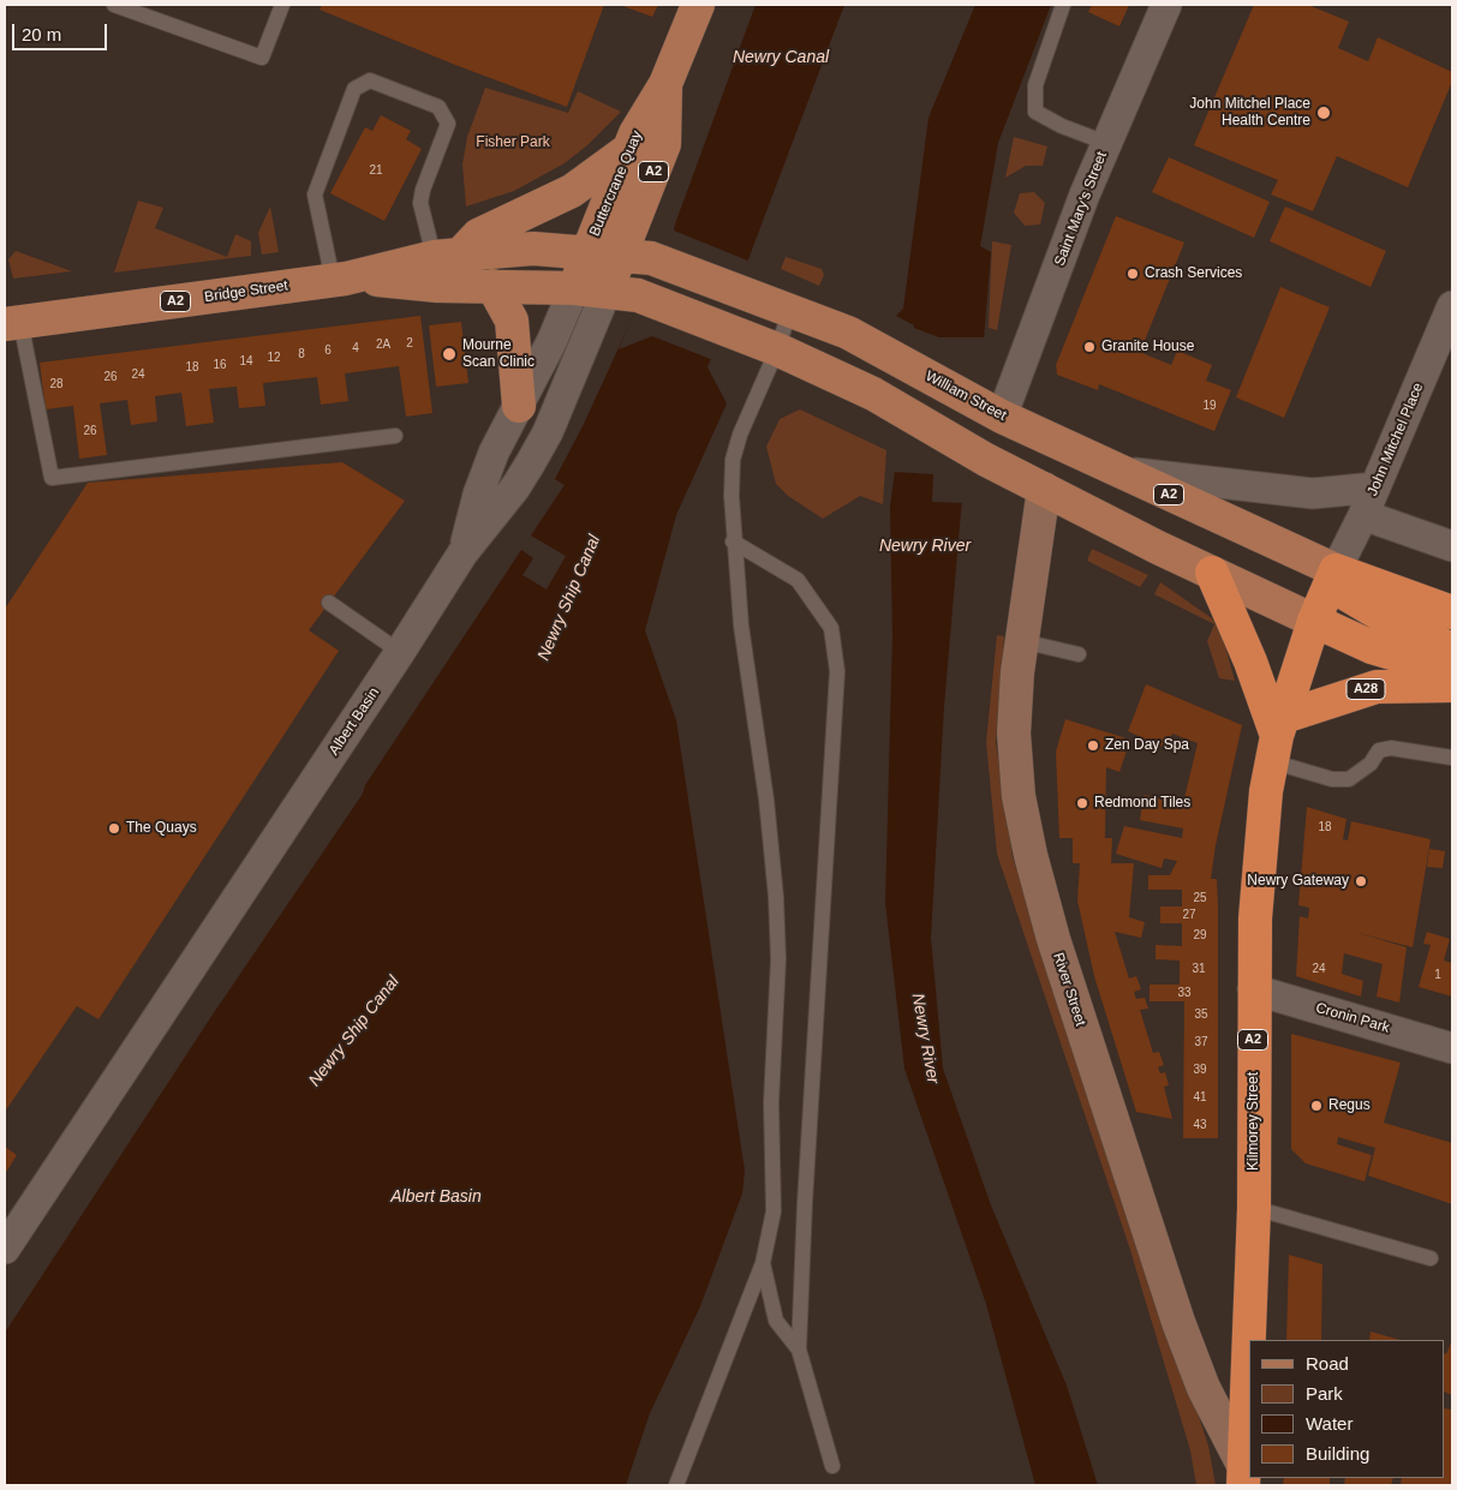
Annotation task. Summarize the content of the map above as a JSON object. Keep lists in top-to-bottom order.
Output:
{
  "streets": {
    "highway": ["A2", "A28", "Kilmorey Street"],
    "main road": ["Buttercrane Quay", "Bridge Street", "William Street"],
    "street": [
      "Saint Mary's Street",
      "John Mitchel Place",
      "Albert Basin",
      "River Street",
      "Cronin Park"
    ]
  },
  "crossings": [
    ["A2", "Buttercrane Quay"],
    ["A2", "Bridge Street"],
    ["A2", "William Street"],
    ["A2", "John Mitchel Place"],
    ["A2", "Albert Basin"],
    ["A2", "River Street"],
    ["A2", "Kilmorey Street"],
    ["Buttercrane Quay", "Bridge Street"],
    ["Buttercrane Quay", "William Street"],
    ["Buttercrane Quay", "Albert Basin"],
    ["Saint Mary's Street", "William Street"],
    ["Bridge Street", "William Street"],
    ["Bridge Street", "Albert Basin"],
    ["William Street", "John Mitchel Place"],
    ["A28", "Kilmorey Street"],
    ["River Street", "Kilmorey Street"],
    ["Cronin Park", "Kilmorey Street"]
  ],
  "water": [
    "Newry Canal",
    "Newry River",
    "Newry Ship Canal",
    "Albert Basin"
  ],
  "parks": ["Fisher Park"],
  "places": [
    "John Mitchel Place Health Centre",
    "Crash Services",
    "Granite House",
    "Mourne Scan Clinic",
    "Zen Day Spa",
    "Redmond Tiles",
    "The Quays",
    "Newry Gateway",
    "Regus"
  ],
  "house_numbers": [
    "21",
    "2",
    "2A",
    "4",
    "6",
    "8",
    "12",
    "14",
    "16",
    "18",
    "24",
    "26",
    "28",
    "19",
    "26",
    "18",
    "25",
    "27",
    "29",
    "31",
    "24",
    "1",
    "33",
    "35",
    "37",
    "39",
    "41",
    "43"
  ],
  "legend": [
    "Road",
    "Park",
    "Water",
    "Building"
  ],
  "scale_bar": "20 m"
}
